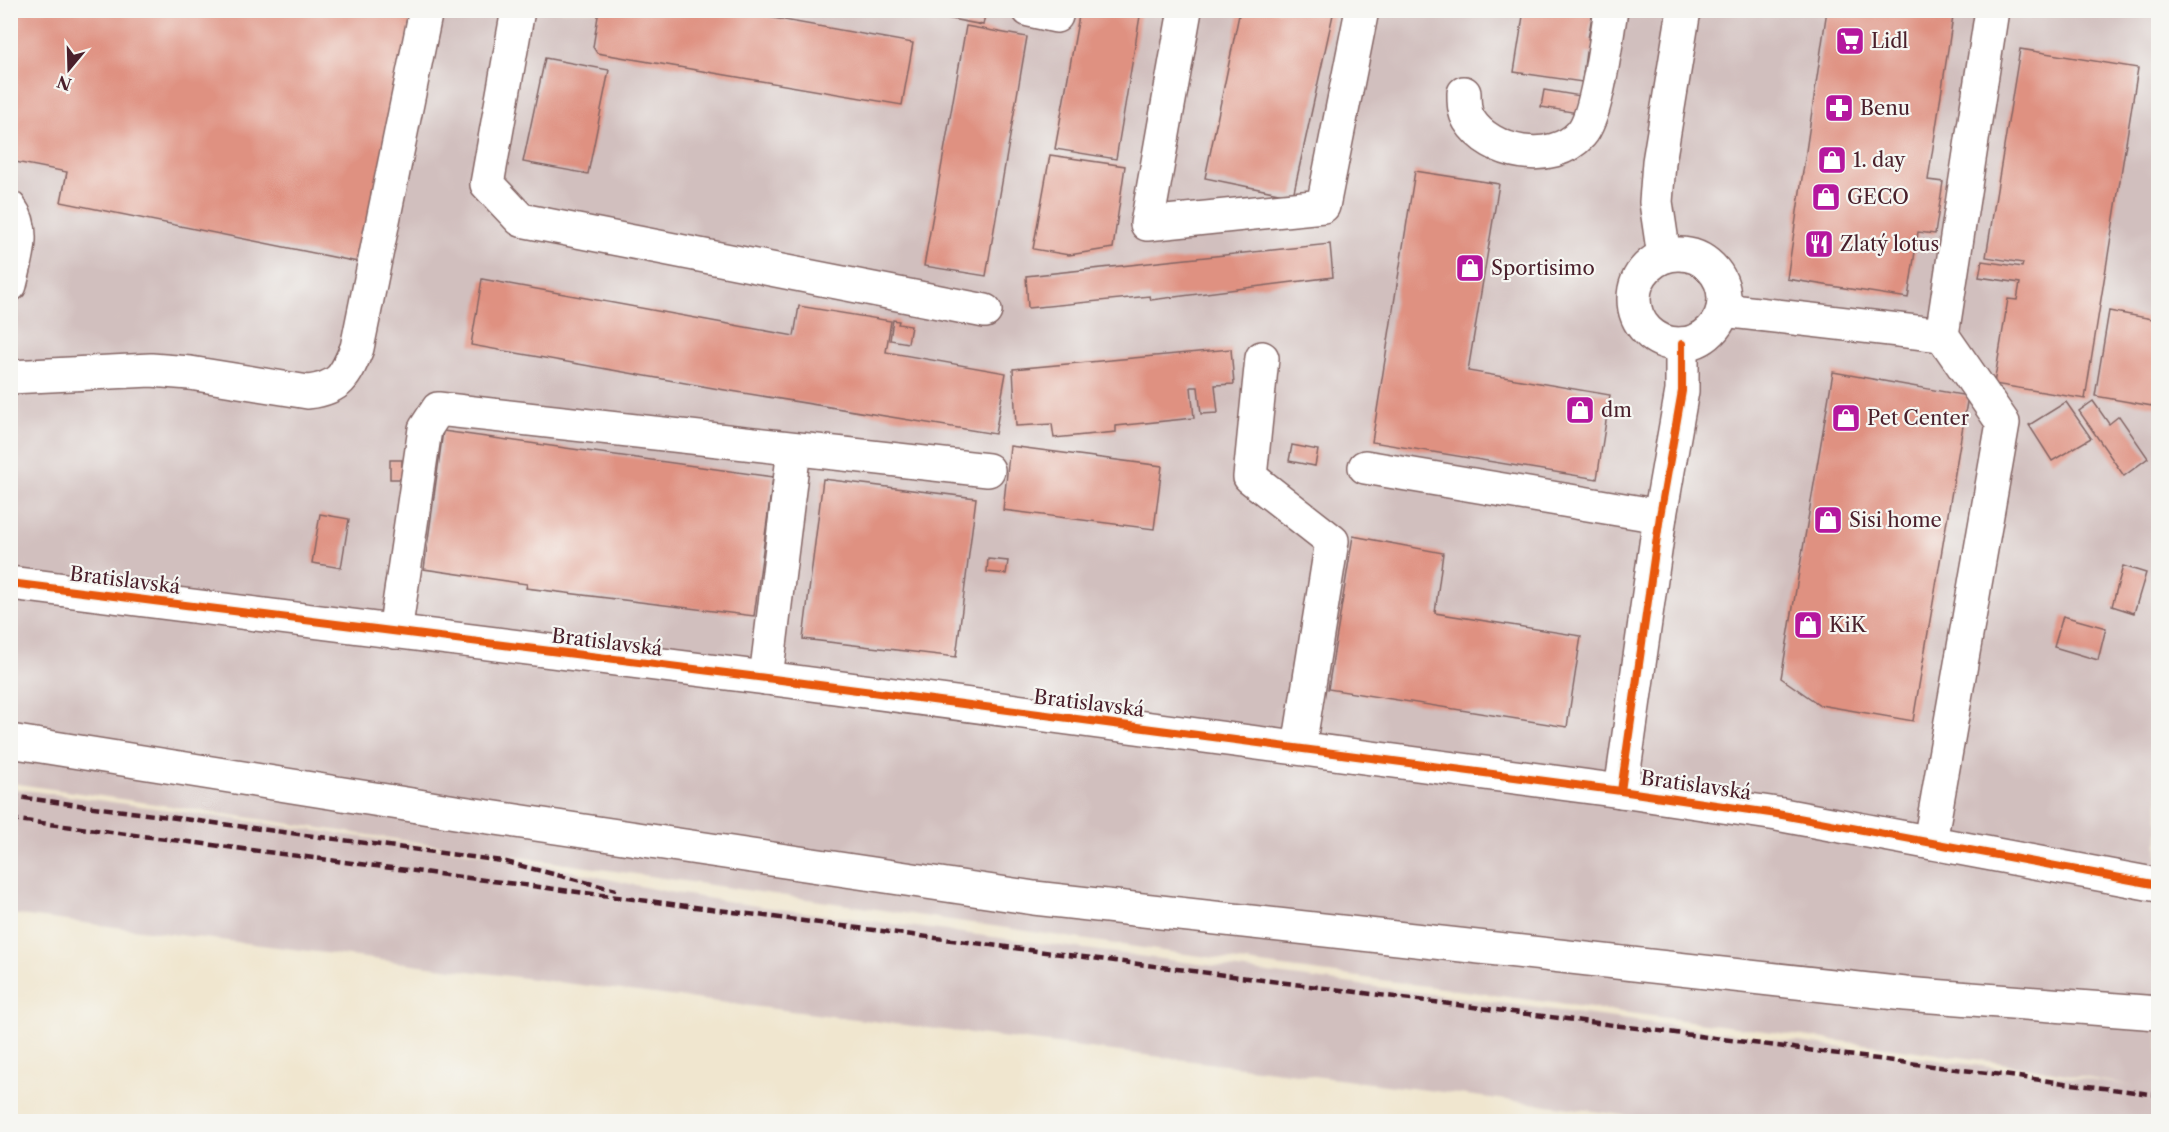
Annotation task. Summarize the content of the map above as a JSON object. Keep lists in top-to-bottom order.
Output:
{
  "streets": {
    "street": ["Bratislavská"]
  },
  "places": {
    "supermarket": ["Lidl"],
    "pharmacy": ["Benu"],
    "shop": [
      "1. day",
      "GECO",
      "Sportisimo",
      "dm",
      "Pet Center",
      "Sisi home",
      "KiK"
    ],
    "restaurant": ["Zlatý lotus"]
  },
  "north": "bottom"
}
